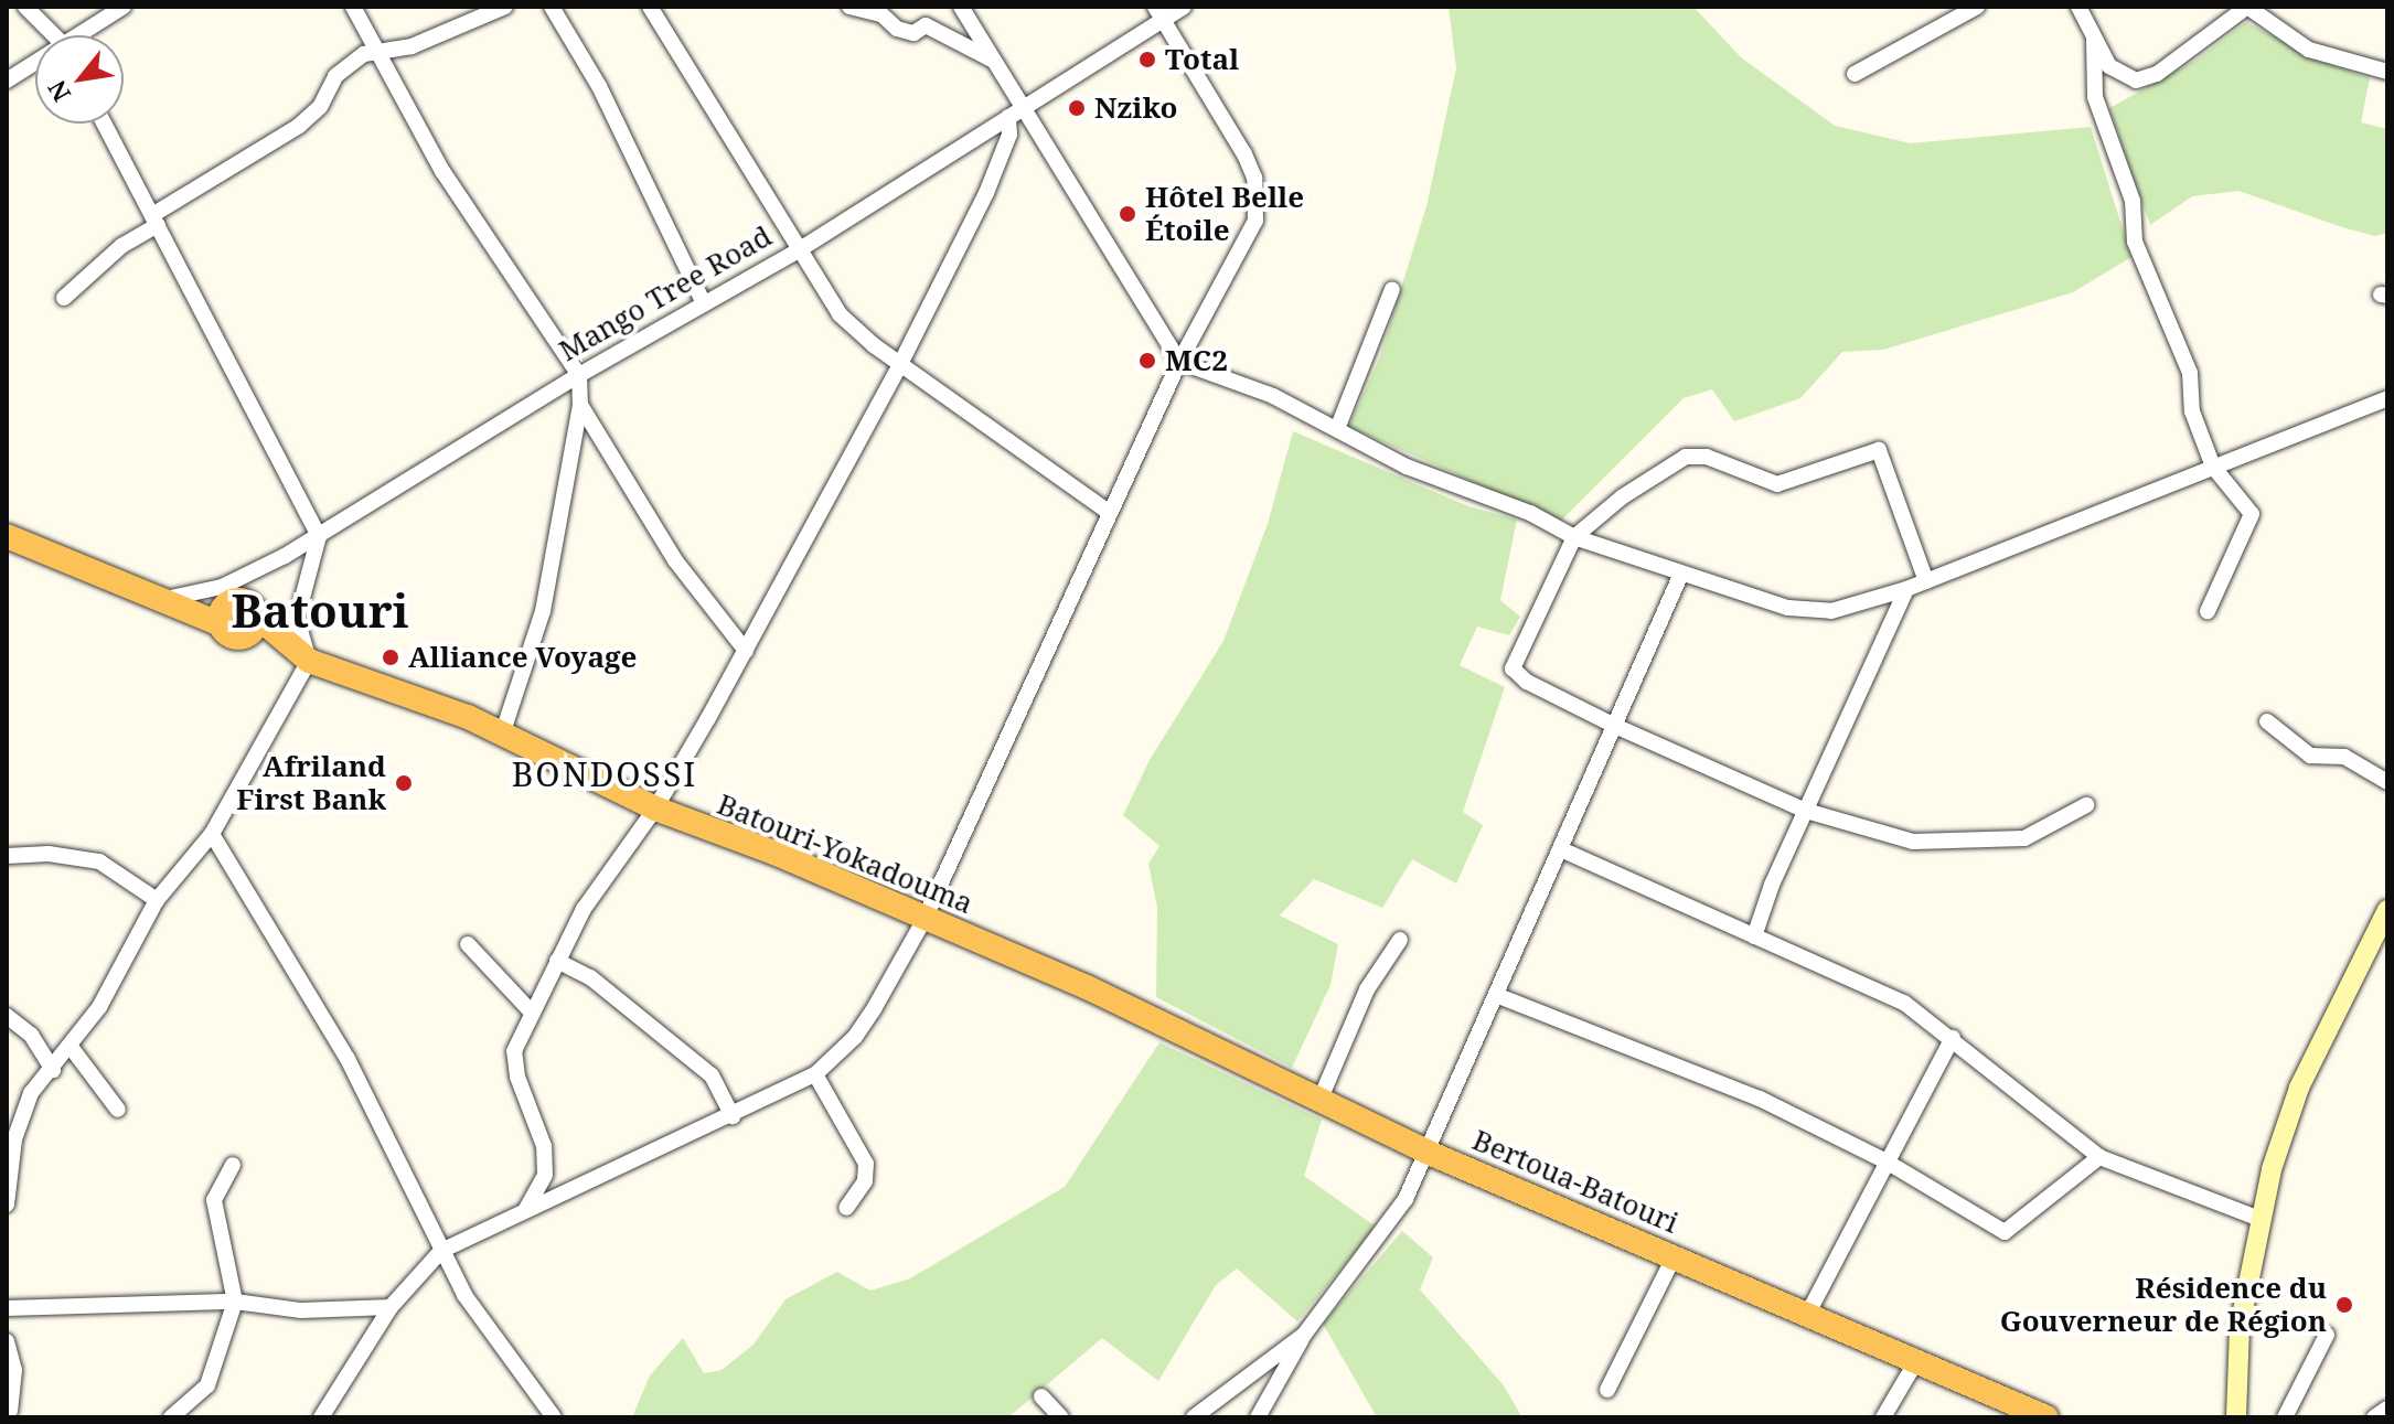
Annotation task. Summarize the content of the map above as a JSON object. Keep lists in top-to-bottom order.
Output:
{
  "streets": {
    "highway": ["Batouri-Yokadouma", "Bertoua-Batouri"],
    "street": ["Mango Tree Road"]
  },
  "crossings": [
    ["Mango Tree Road", "Batouri-Yokadouma"],
    ["Batouri-Yokadouma", "Bertoua-Batouri"]
  ],
  "districts": ["Batouri", "BONDOSSI"],
  "places": [
    "Total",
    "Nziko",
    "Hôtel Belle Étoile",
    "MC2",
    "Alliance Voyage",
    "Afriland First Bank",
    "Résidence du Gouverneur de Région"
  ],
  "north": "bottom left"
}
